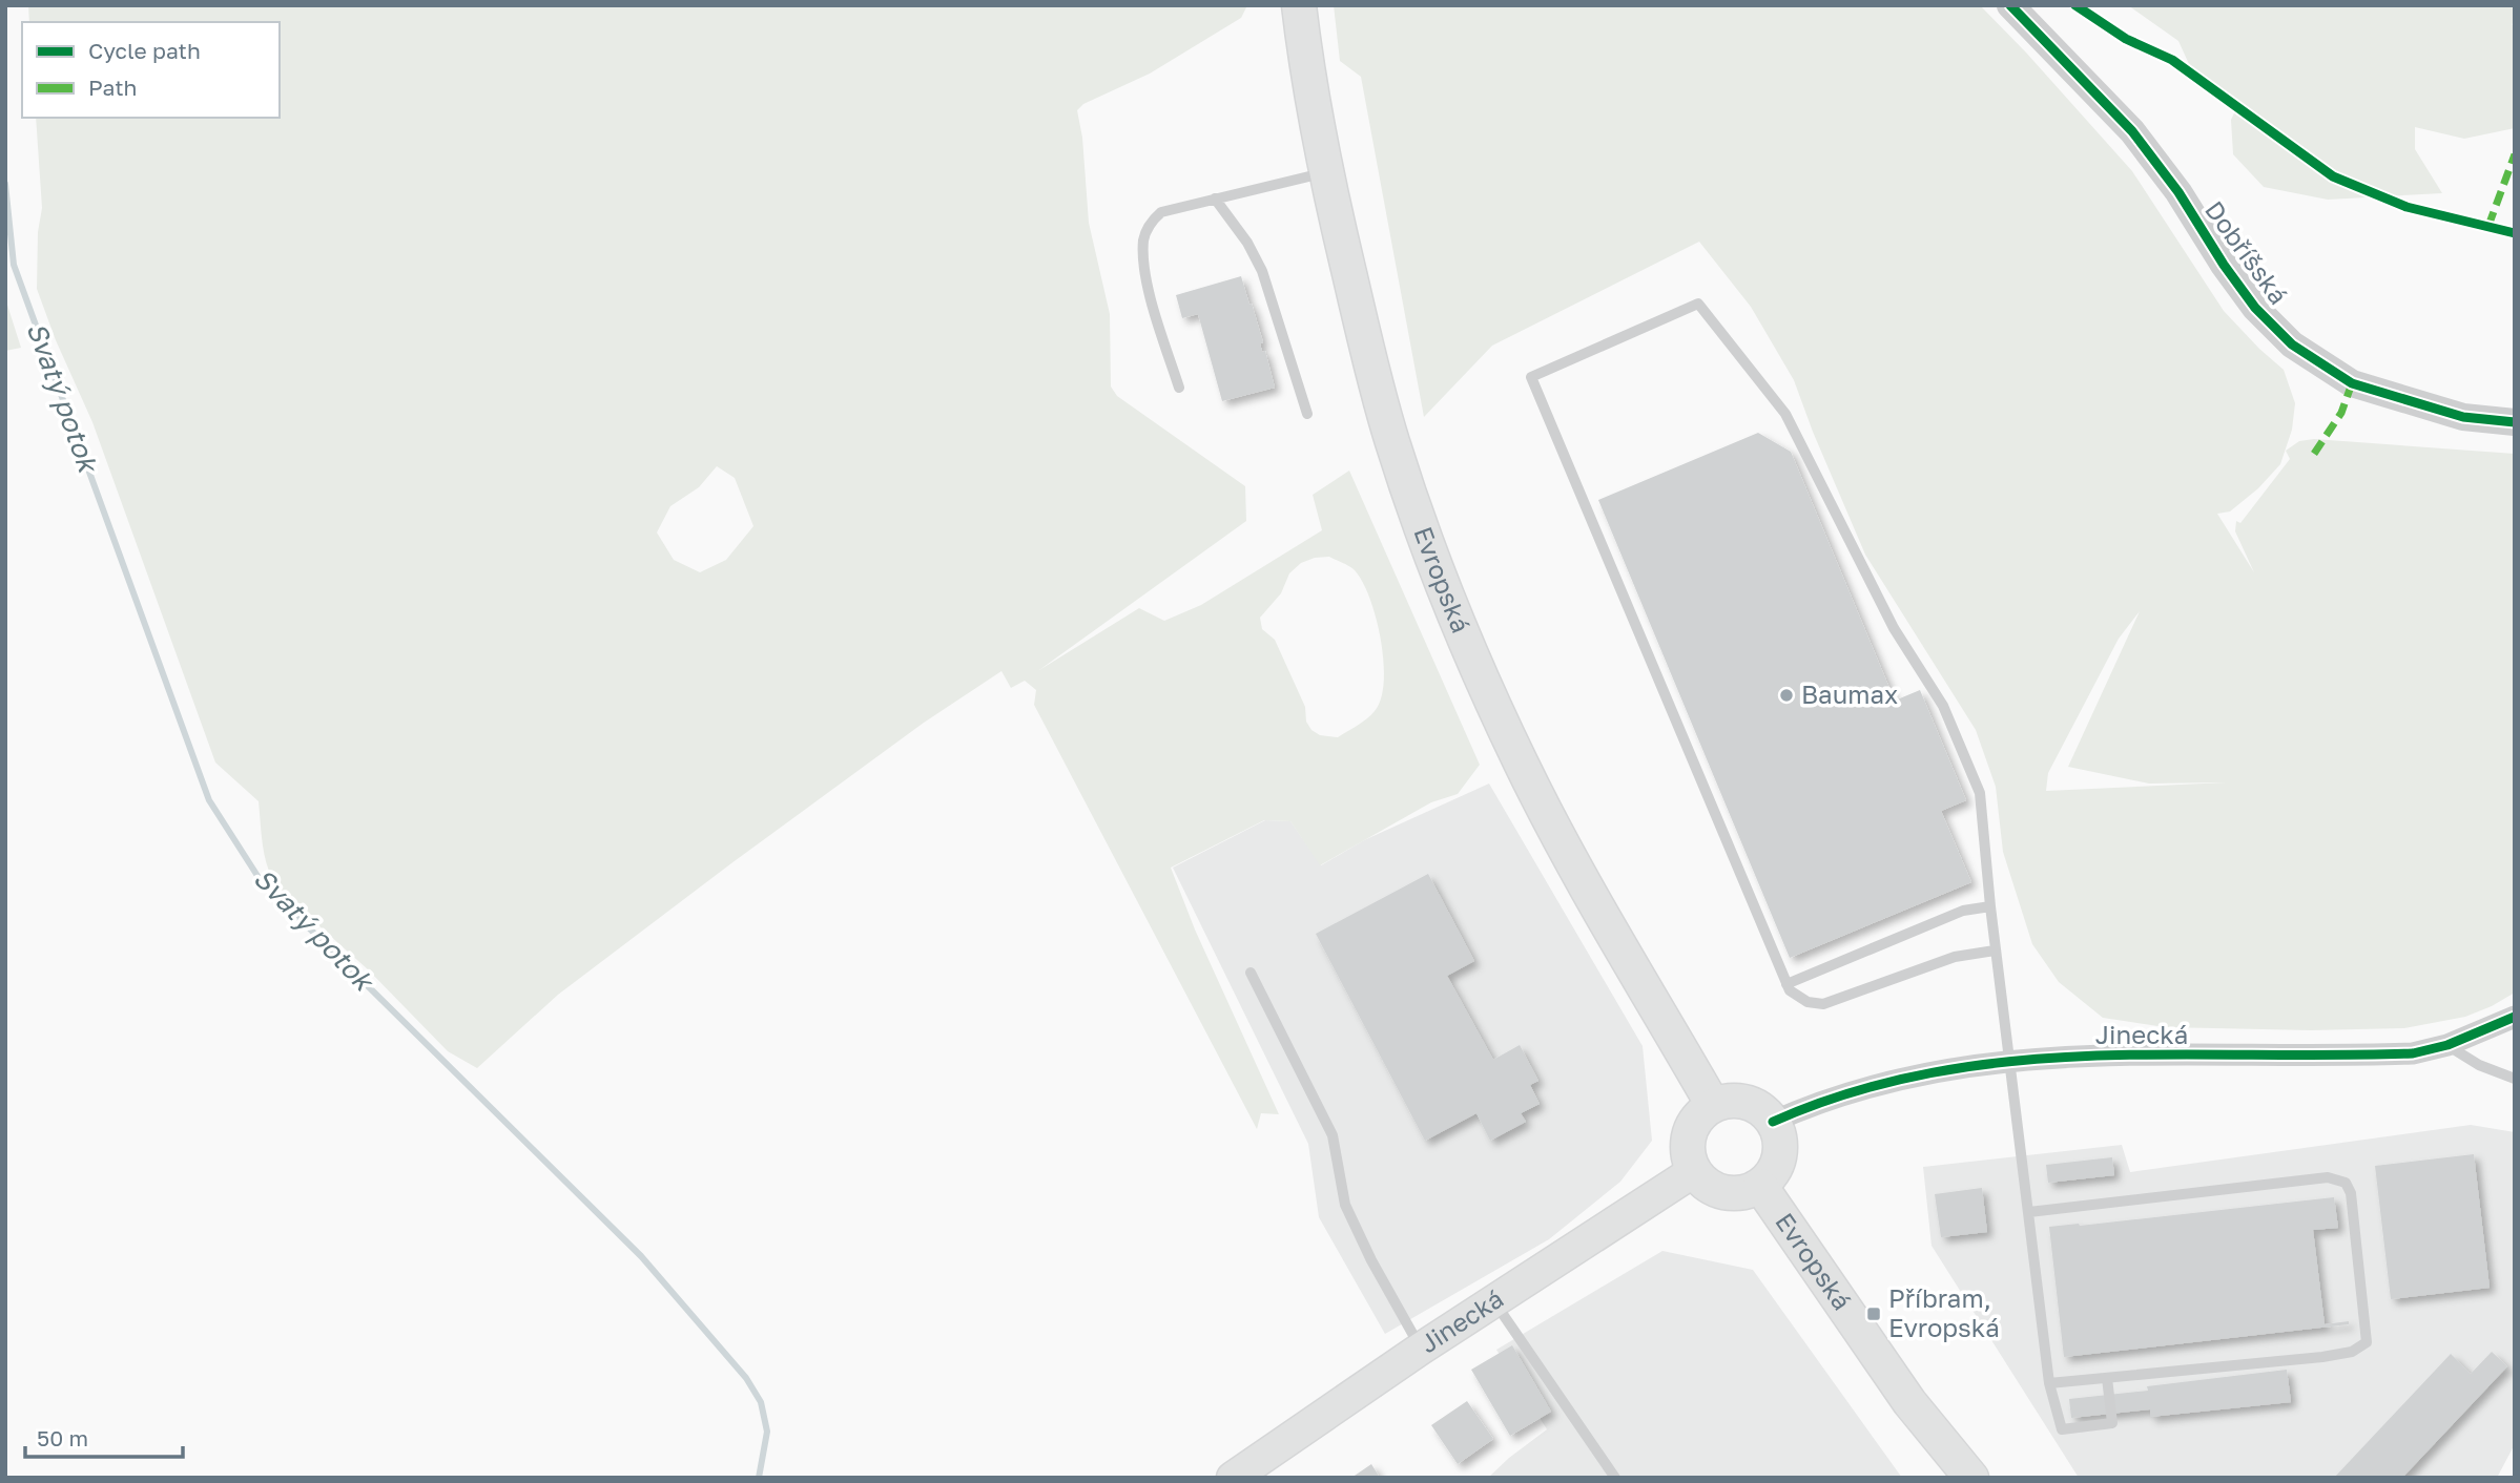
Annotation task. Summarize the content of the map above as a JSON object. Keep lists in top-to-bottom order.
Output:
{
  "streets": {
    "main road": ["Evropská", "Jinecká"],
    "street": ["Dobříšská"]
  },
  "crossings": [
    ["Evropská", "Jinecká"]
  ],
  "water": ["Svatý potok"],
  "places": {
    "other": ["Baumax"],
    "transit": ["Příbram, Evropská"]
  },
  "legend": ["Cycle path", "Path"],
  "scale_bar": "50 m"
}
